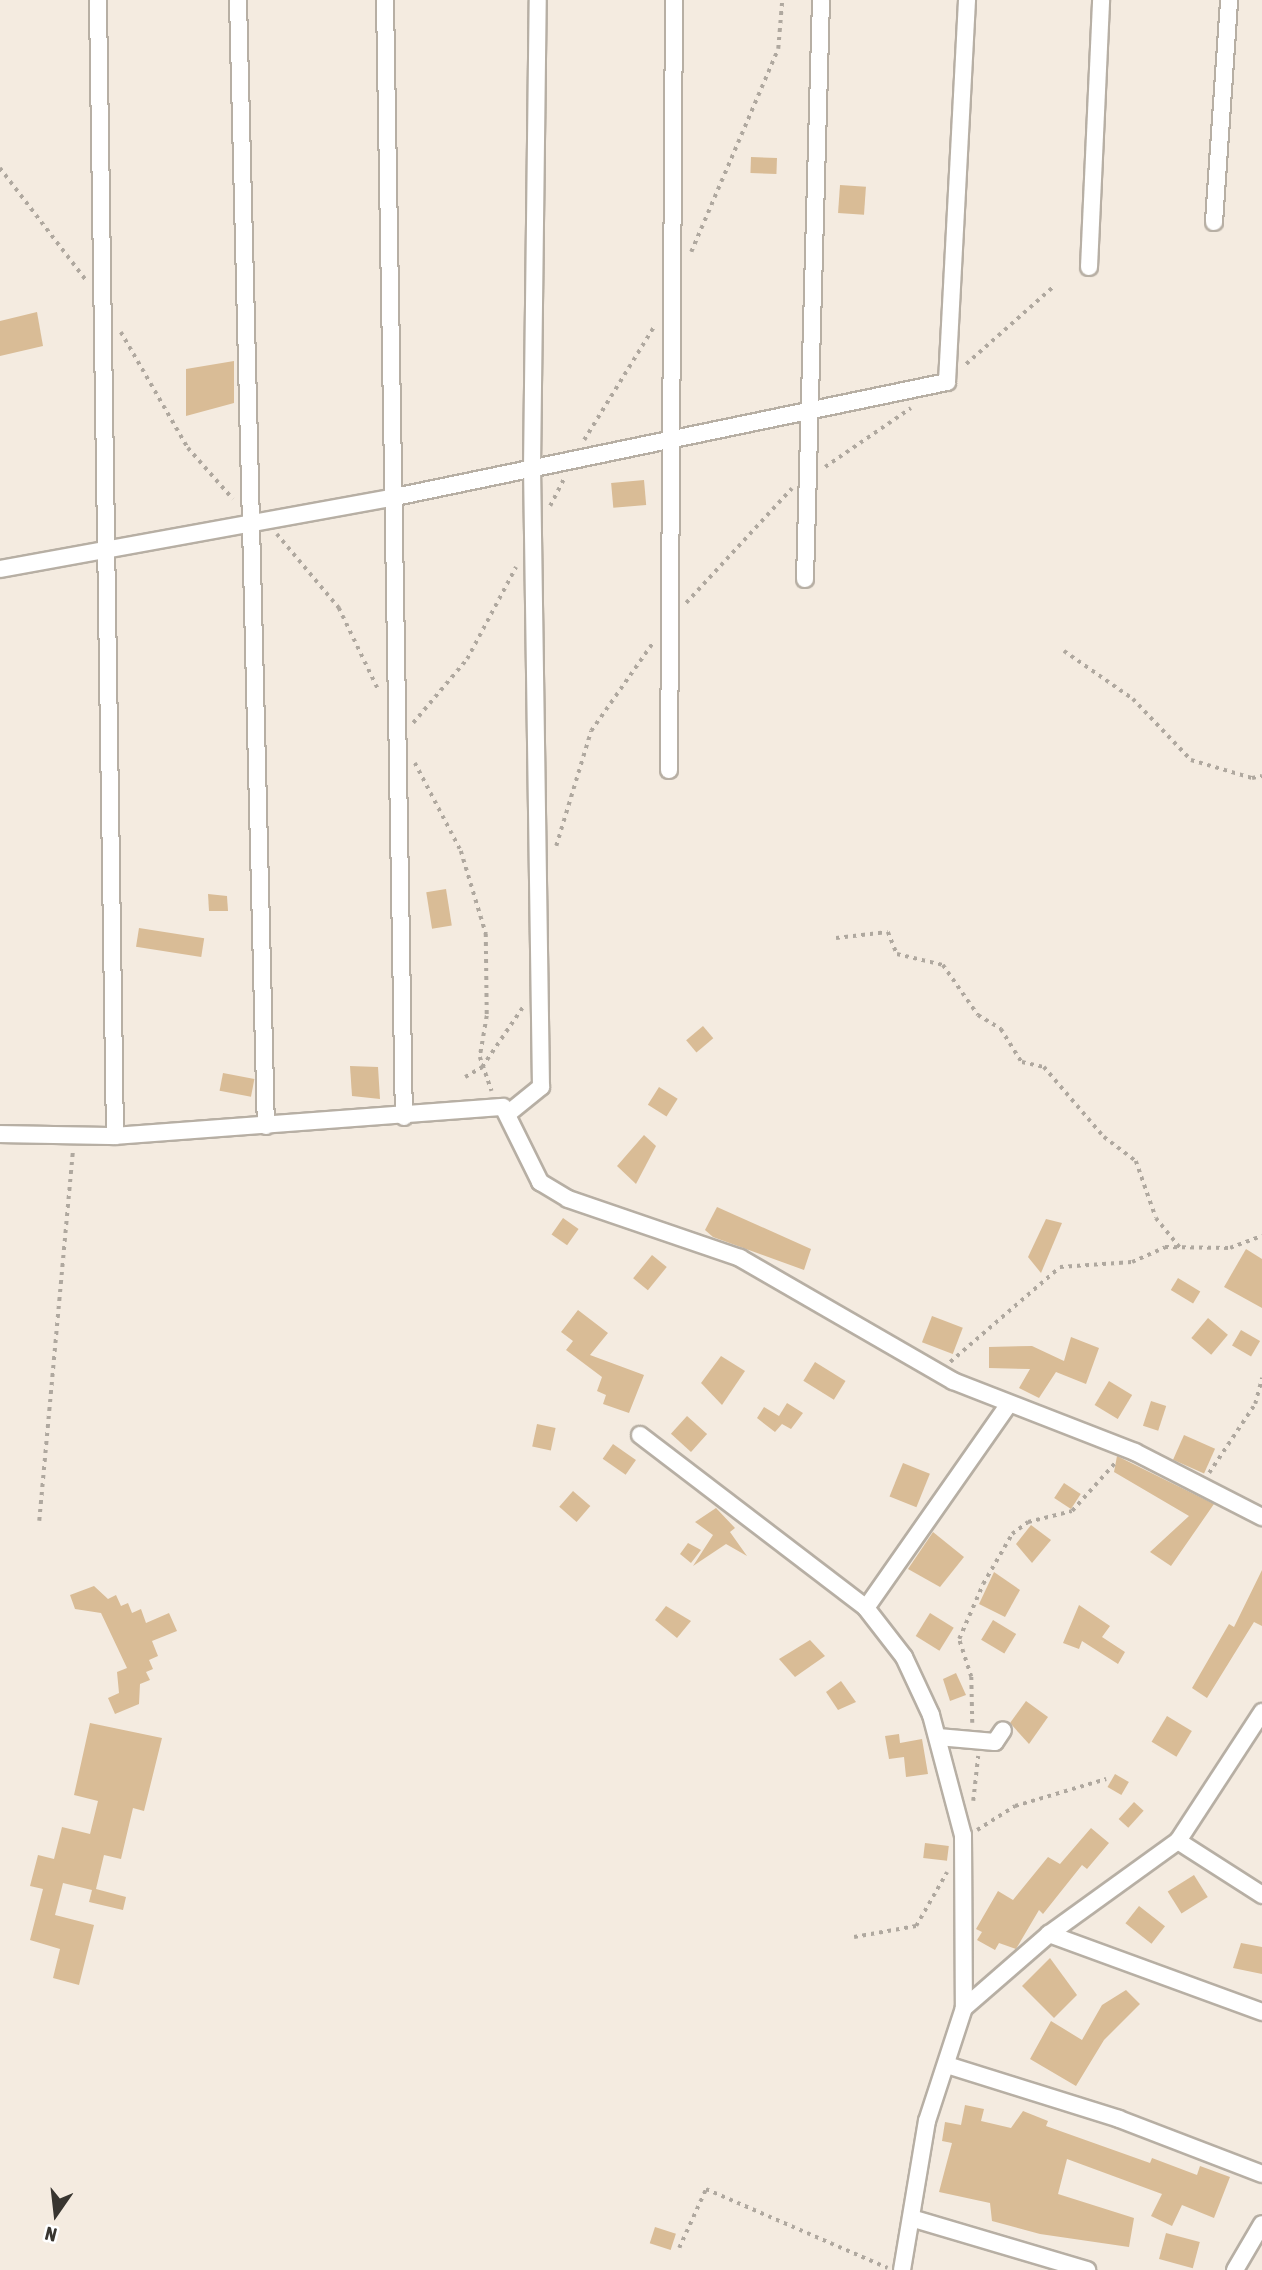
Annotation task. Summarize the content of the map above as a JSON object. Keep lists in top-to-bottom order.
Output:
{
  "north": "bottom"
}
